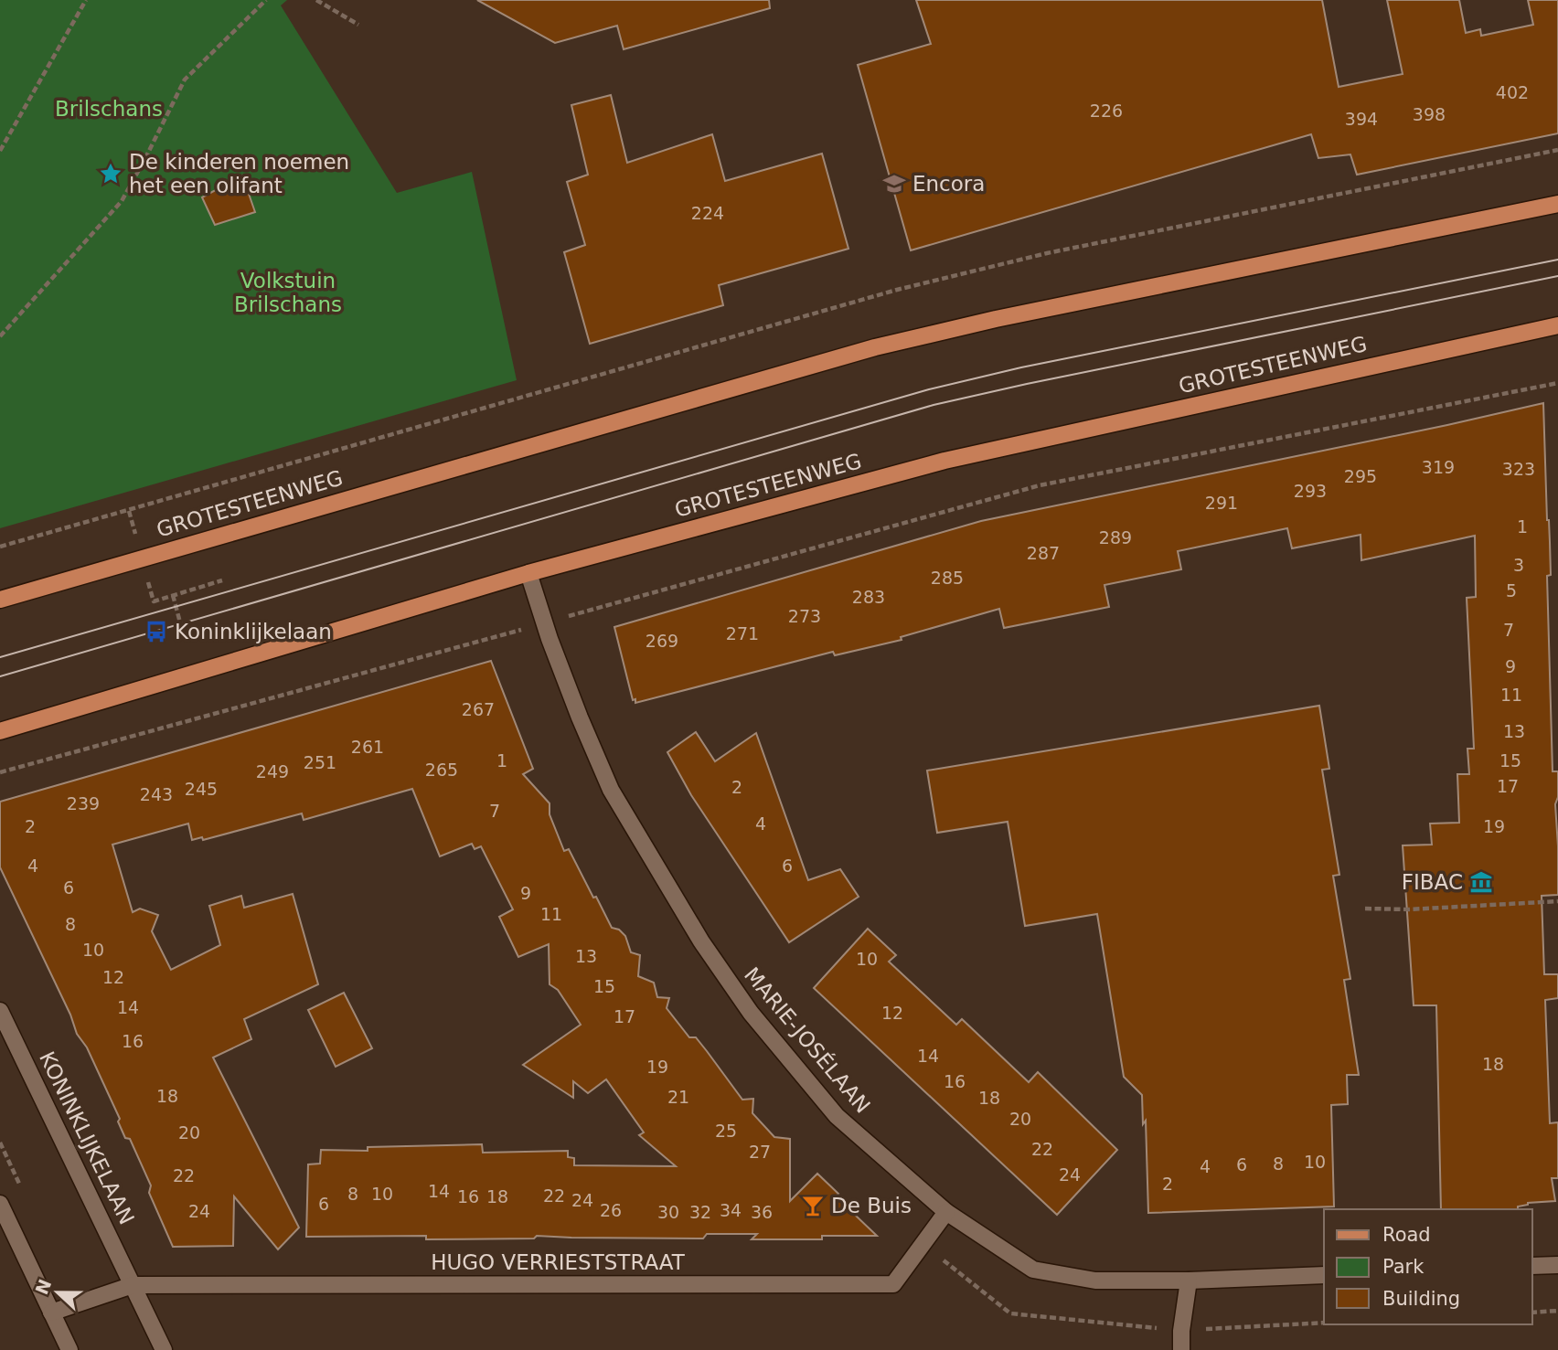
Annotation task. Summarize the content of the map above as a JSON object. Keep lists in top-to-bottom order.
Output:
{
  "streets": {
    "main road": ["GROTESTEENWEG"],
    "street": ["MARIE-JOSÉLAAN", "KONINKLIJKELAAN", "HUGO VERRIESTSTRAAT"]
  },
  "crossings": [
    ["GROTESTEENWEG", "MARIE-JOSÉLAAN"],
    ["MARIE-JOSÉLAAN", "HUGO VERRIESTSTRAAT"],
    ["KONINKLIJKELAAN", "HUGO VERRIESTSTRAAT"]
  ],
  "parks": ["Brilschans", "Volkstuin Brilschans"],
  "places": {
    "place": ["De kinderen noemen het een olifant"],
    "school or university": ["Encora"],
    "bus stop": ["Koninklijkelaan"],
    "museum": ["FIBAC"],
    "bar": ["De Buis"]
  },
  "house_numbers": [
    "402",
    "226",
    "398",
    "394",
    "224",
    "319",
    "323",
    "295",
    "293",
    "291",
    "1",
    "289",
    "287",
    "3",
    "285",
    "5",
    "283",
    "273",
    "7",
    "271",
    "269",
    "9",
    "11",
    "267",
    "13",
    "261",
    "1",
    "15",
    "251",
    "265",
    "249",
    "17",
    "2",
    "245",
    "243",
    "239",
    "7",
    "4",
    "2",
    "19",
    "4",
    "6",
    "6",
    "9",
    "11",
    "8",
    "10",
    "13",
    "10",
    "12",
    "15",
    "14",
    "12",
    "17",
    "16",
    "14",
    "18",
    "19",
    "16",
    "18",
    "21",
    "18",
    "20",
    "25",
    "20",
    "22",
    "27",
    "10",
    "8",
    "6",
    "4",
    "24",
    "22",
    "2",
    "14",
    "8",
    "10",
    "22",
    "16",
    "18",
    "24",
    "6",
    "26",
    "34",
    "24",
    "30",
    "32",
    "36"
  ],
  "legend": ["Road", "Park", "Building"],
  "north": "left"
}
